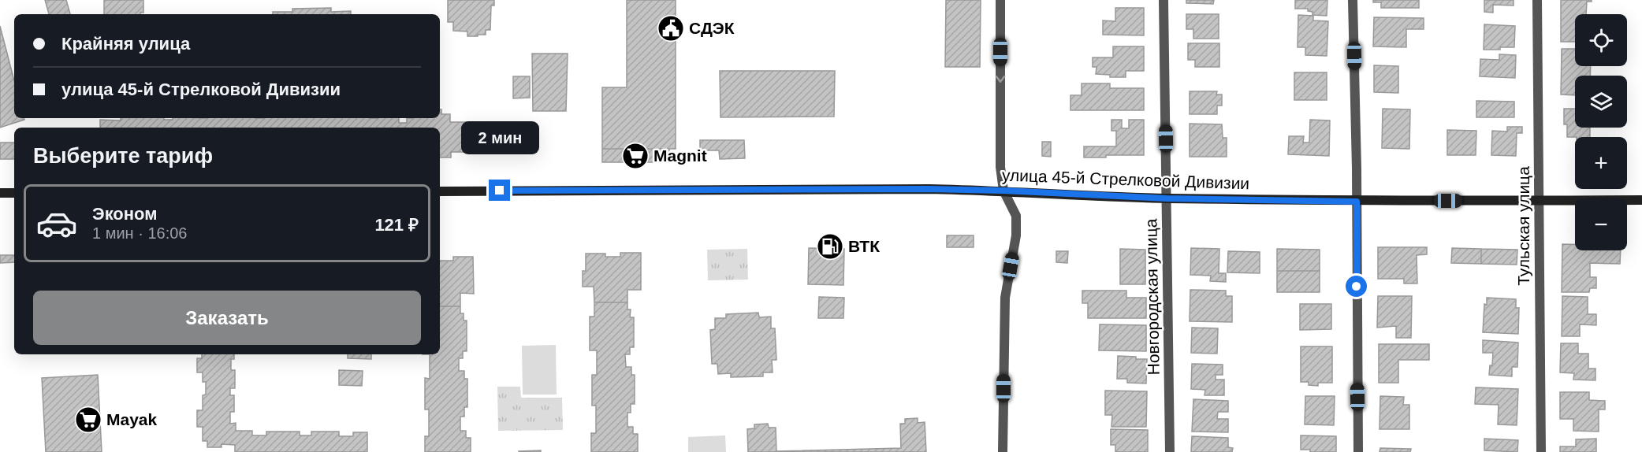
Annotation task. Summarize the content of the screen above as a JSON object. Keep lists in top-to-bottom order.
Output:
{
  "streets": {
    "main road": ["улица 45-й Стрелковой Дивизии"],
    "street": ["Тульская улица", "Новгородская улица"]
  },
  "crossings": [
    ["улица 45-й Стрелковой Дивизии", "Тульская улица"],
    ["улица 45-й Стрелковой Дивизии", "Новгородская улица"]
  ],
  "places": {
    "public building": ["СДЭК"],
    "supermarket": ["Magnit", "Mayak"],
    "fuel station": ["ВТК"]
  },
  "page": {
    "map_buttons": ["+", "−"],
    "banner": ["Крайняя улица", "улица 45-й Стрелковой Дивизии"],
    "bubble": "2 мин",
    "heading": "Выберите тариф",
    "list": [
      {
        "name": "Эконом",
        "note": "1 мин · 16:06",
        "value": "121 ₽"
      }
    ],
    "buttons": "Заказать"
  }
}
